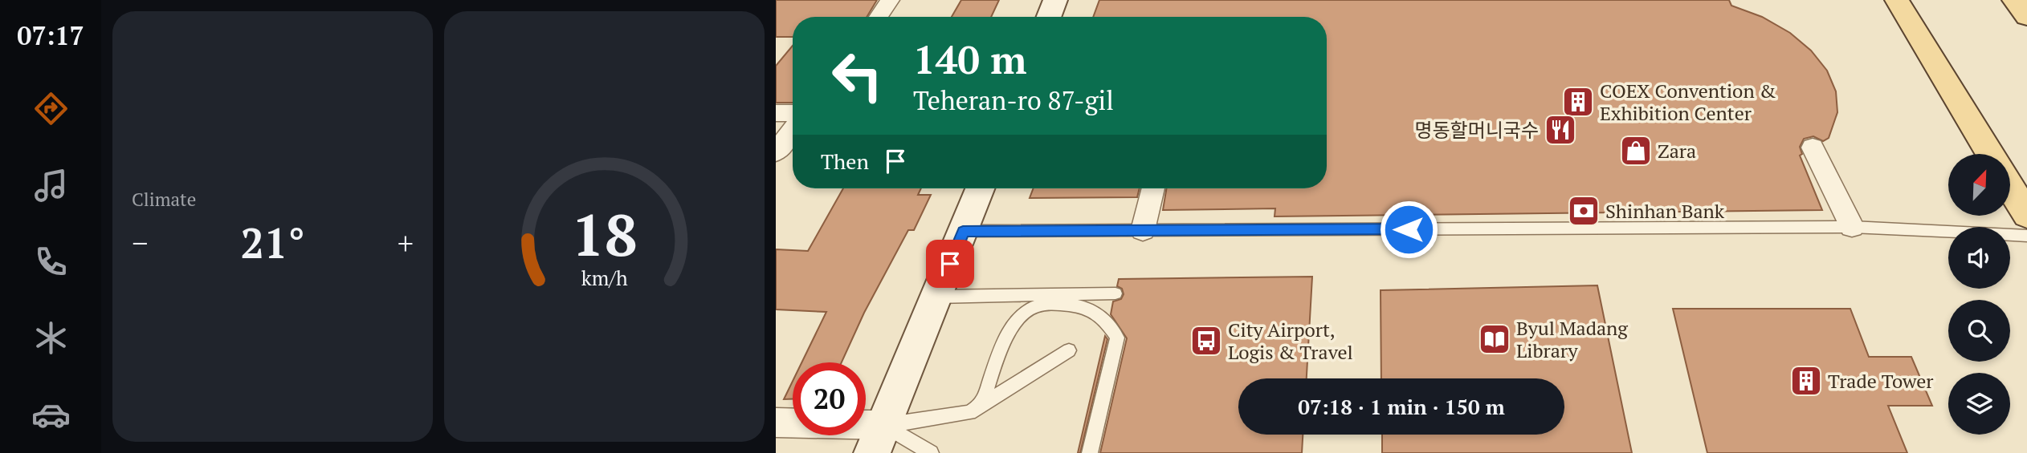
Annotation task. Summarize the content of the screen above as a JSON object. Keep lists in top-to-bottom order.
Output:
{
  "places": {
    "building": ["COEX Convention & Exhibition Center", "Trade Tower"],
    "restaurant": ["명동할머니국수"],
    "shop": ["Zara"],
    "bank": ["Shinhan Bank"],
    "library": ["Byul Madang Library"],
    "bus stop": ["City Airport, Logis & Travel"]
  },
  "north": "top right",
  "page": {
    "tabs": "07:17",
    "tile": "Climate",
    "turn": ["140 m", "Teheran-ro 87-gil"],
    "then": "Then",
    "heat": ["−", "21°", "+"],
    "limit": "20",
    "trip": "07:18 · 1 min · 150 m",
    "gauge": ["18", "km/h"]
  }
}
